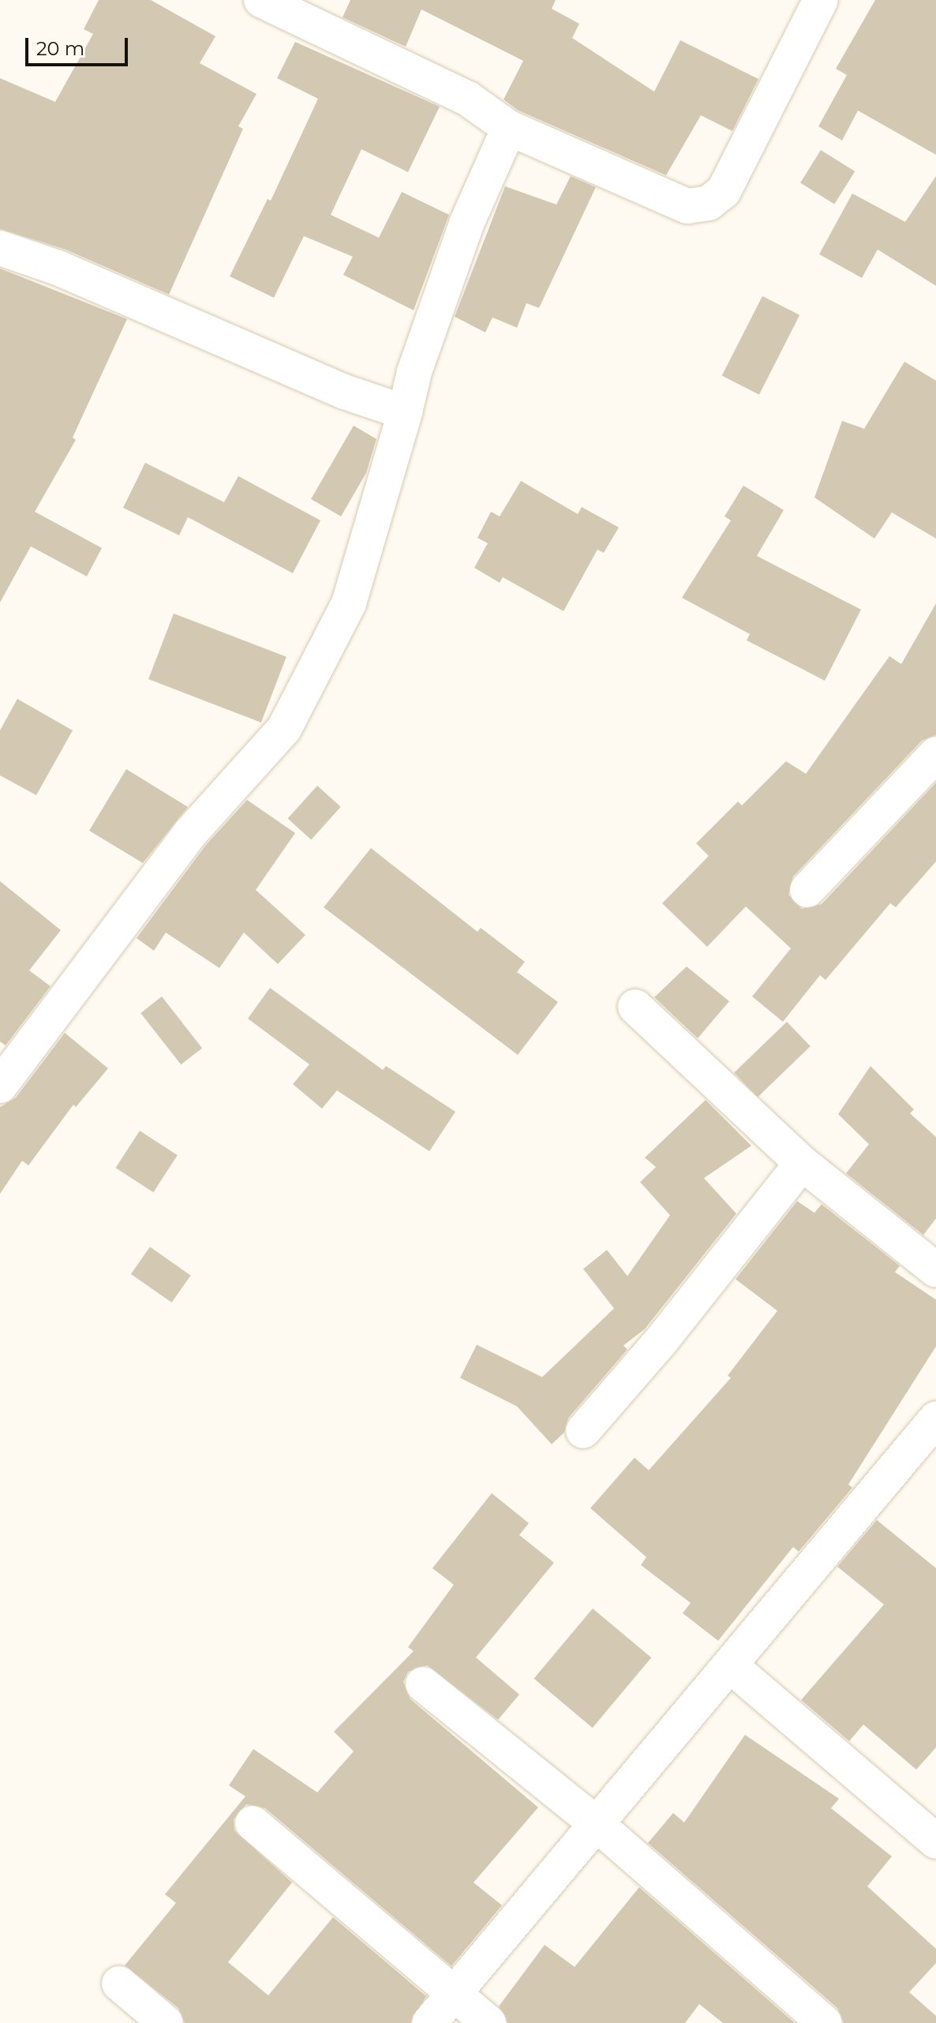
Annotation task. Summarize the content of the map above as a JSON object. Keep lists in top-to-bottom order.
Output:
{
  "scale_bar": "20 m"
}
